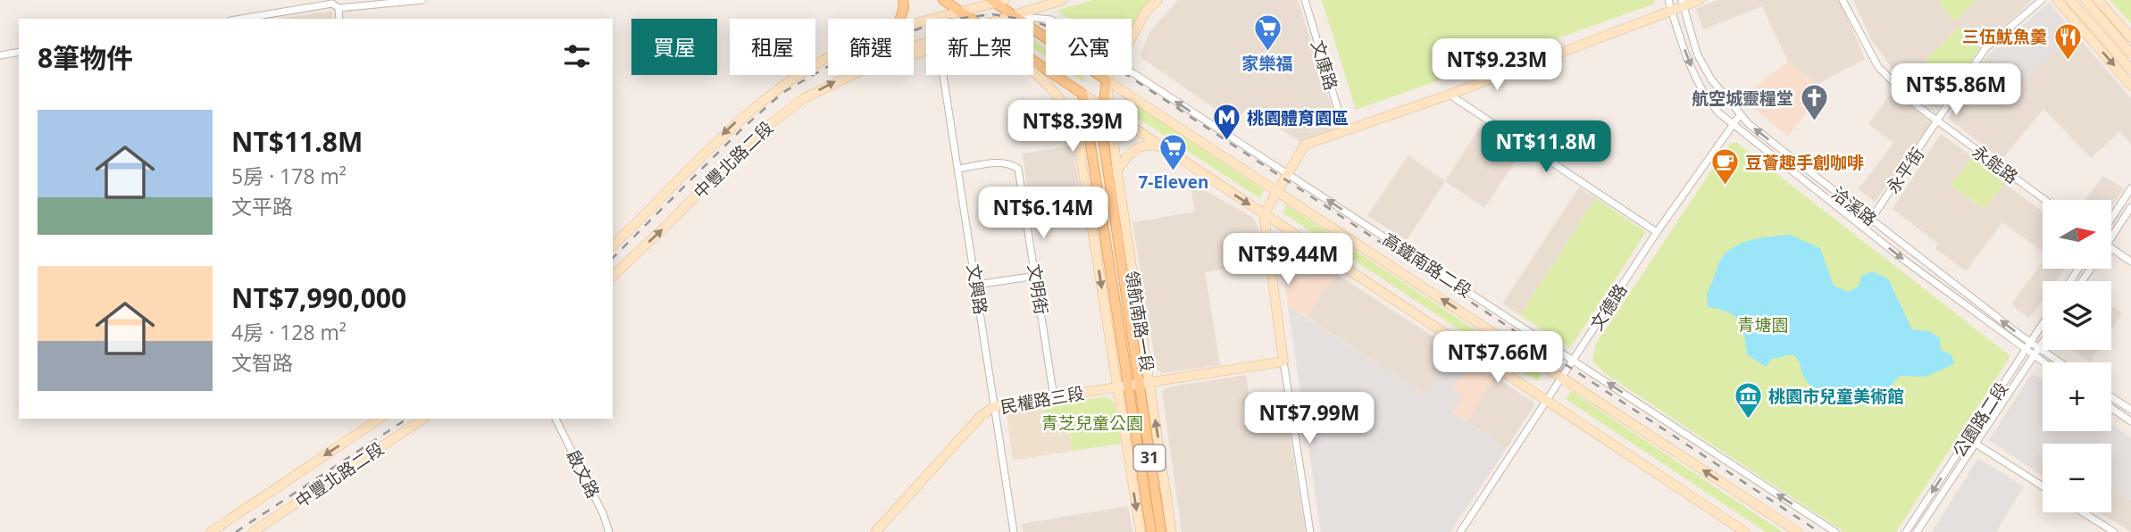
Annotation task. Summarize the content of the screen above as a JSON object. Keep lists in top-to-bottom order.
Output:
{
  "streets": {
    "main road": ["高鐵南路二段", "領航南路一段", "31"],
    "street": [
      "文康路",
      "中豐北路二段",
      "永能路",
      "永平街",
      "洽溪路",
      "文興路",
      "文明街",
      "文德路",
      "民權路三段",
      "公園路二段",
      "啟文路"
    ]
  },
  "crossings": [
    ["中豐北路二段", "高鐵南路二段"],
    ["永能路", "永平街"],
    ["永平街", "洽溪路"],
    ["洽溪路", "文德路"],
    ["洽溪路", "公園路二段"],
    ["高鐵南路二段", "文德路"],
    ["高鐵南路二段", "領航南路一段"],
    ["文興路", "文明街"],
    ["文興路", "民權路三段"],
    ["文明街", "民權路三段"],
    ["領航南路一段", "民權路三段"],
    ["領航南路一段", "31"]
  ],
  "one_way": ["高鐵南路二段"],
  "parks": ["青塘園", "青芝兒童公園"],
  "places": {
    "supermarket": ["家樂福", "7-Eleven"],
    "restaurant": ["三伍魷魚羹"],
    "church": ["航空城靈糧堂"],
    "metro station": ["桃園體育園區"],
    "cafe": ["豆薈趣手創咖啡"],
    "museum": ["桃園市兒童美術館"]
  },
  "north": "right",
  "page": {
    "chip": [
      "買屋",
      "租屋",
      "篩選",
      "新上架",
      "公寓"
    ],
    "heading": "8筆物件",
    "price": [
      "NT$9.23M",
      "NT$5.86M",
      "NT$8.39M",
      "NT$11.8M",
      "NT$6.14M",
      "NT$9.44M",
      "NT$7.66M",
      "NT$7.99M"
    ],
    "list": [
      {
        "name": "NT$11.8M",
        "note": "5房 · 178 m² · 文平路"
      },
      {
        "name": "NT$7,990,000",
        "note": "4房 · 128 m² · 文智路"
      }
    ],
    "map_buttons": ["+", "−"]
  }
}
